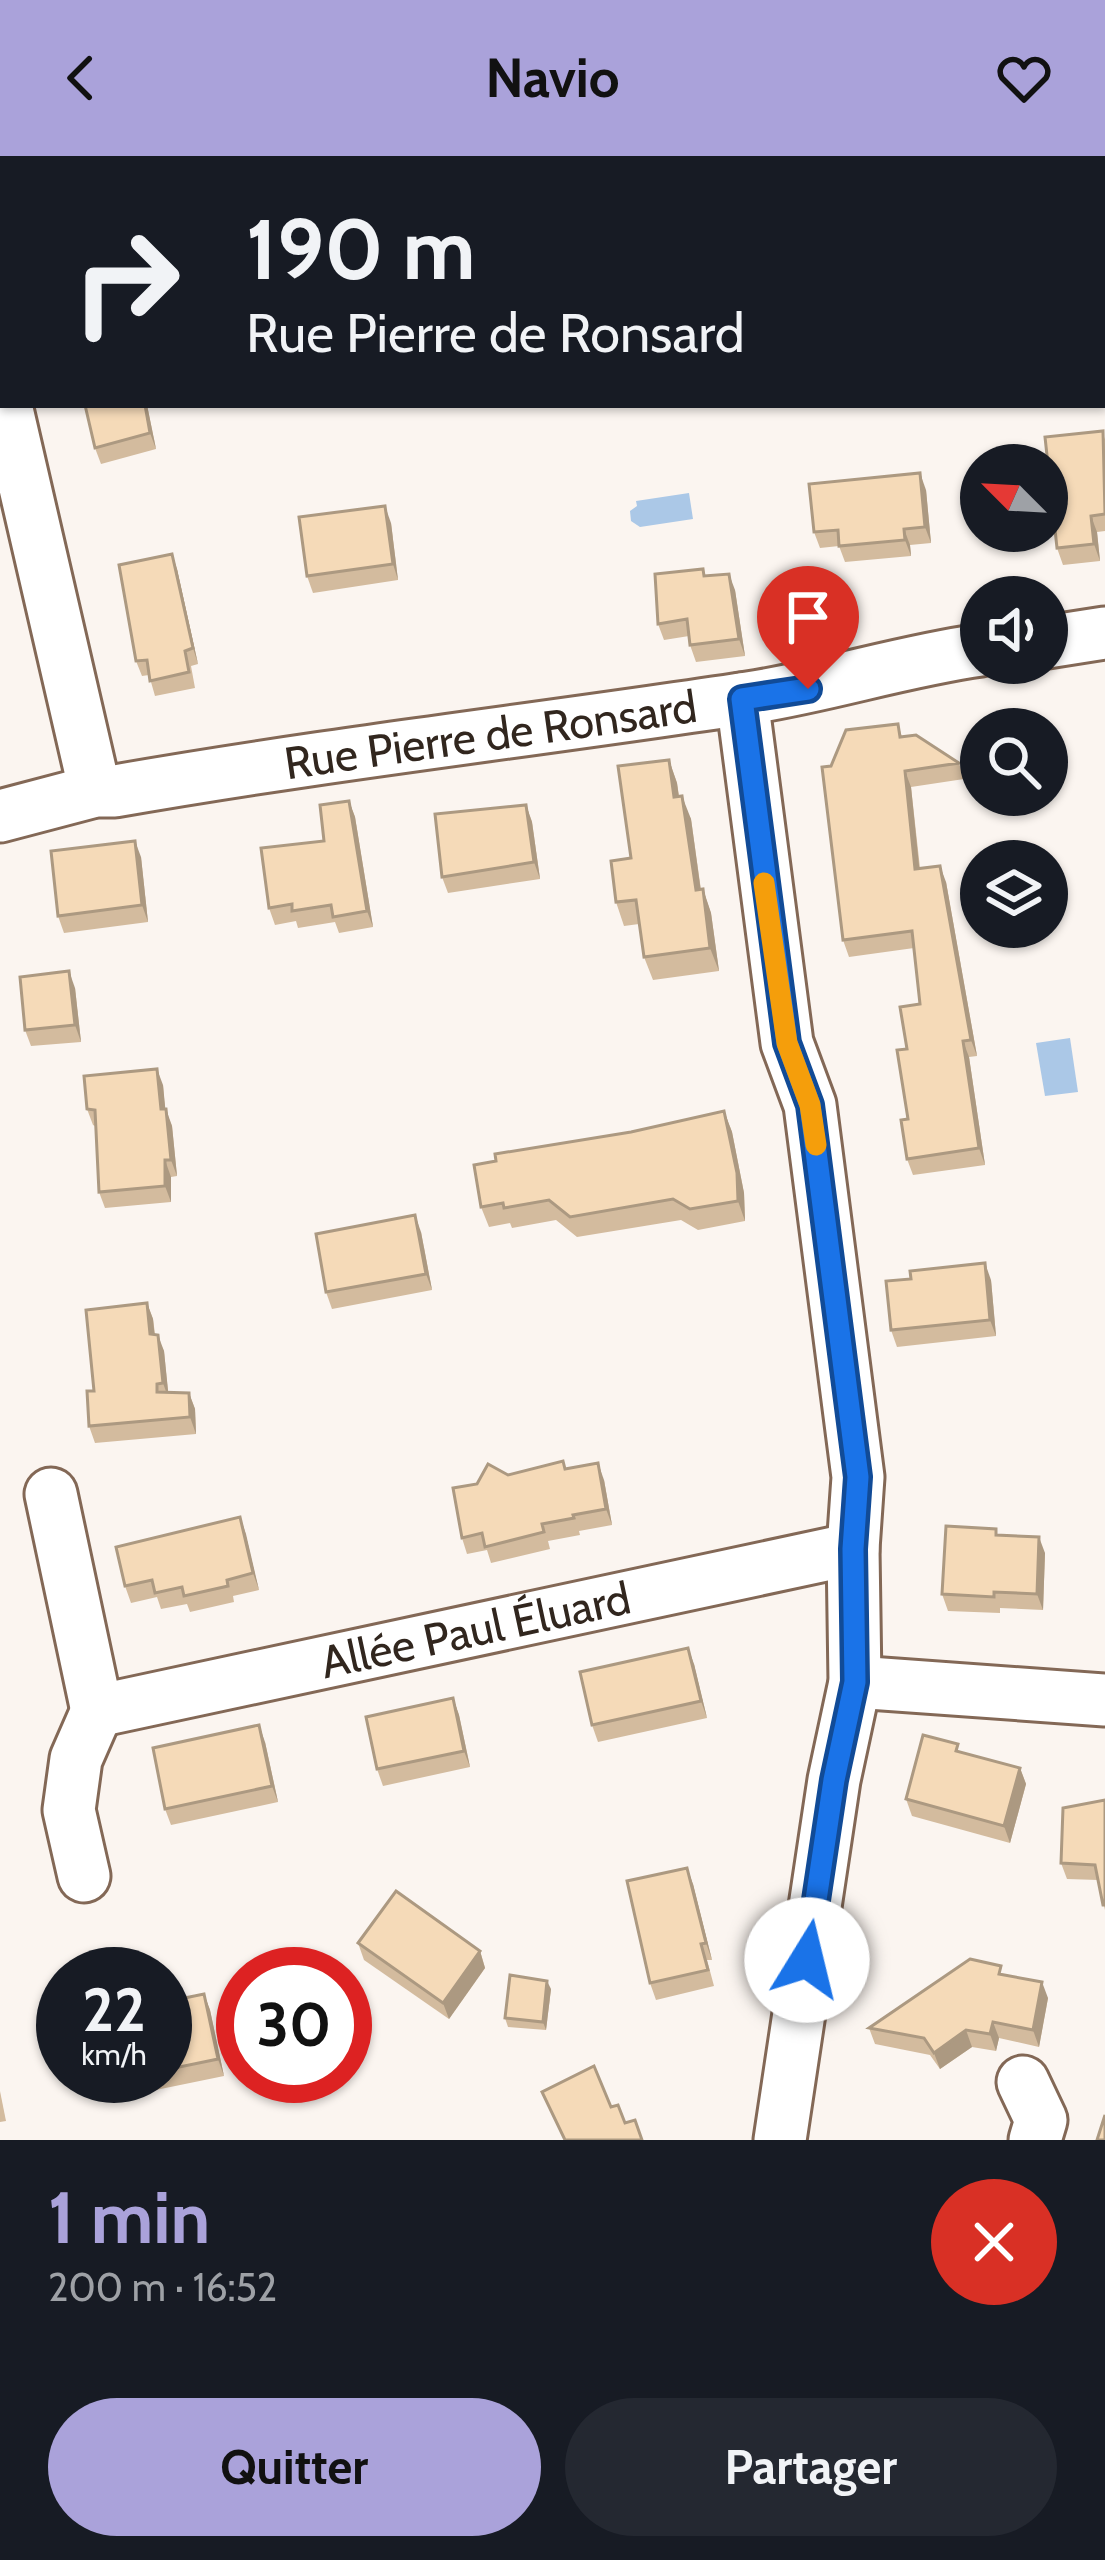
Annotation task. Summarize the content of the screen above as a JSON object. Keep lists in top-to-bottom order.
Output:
{
  "streets": {
    "street": ["Rue Pierre de Ronsard", "Allée Paul Éluard"]
  },
  "north": "top left",
  "page": {
    "header": "Navio",
    "turn": ["190 m", "Rue Pierre de Ronsard"],
    "speed": "22 km/h",
    "limit": "30",
    "heading": ["1 min", "200 m · 16:52"],
    "buttons": ["Quitter", "Partager"]
  }
}
